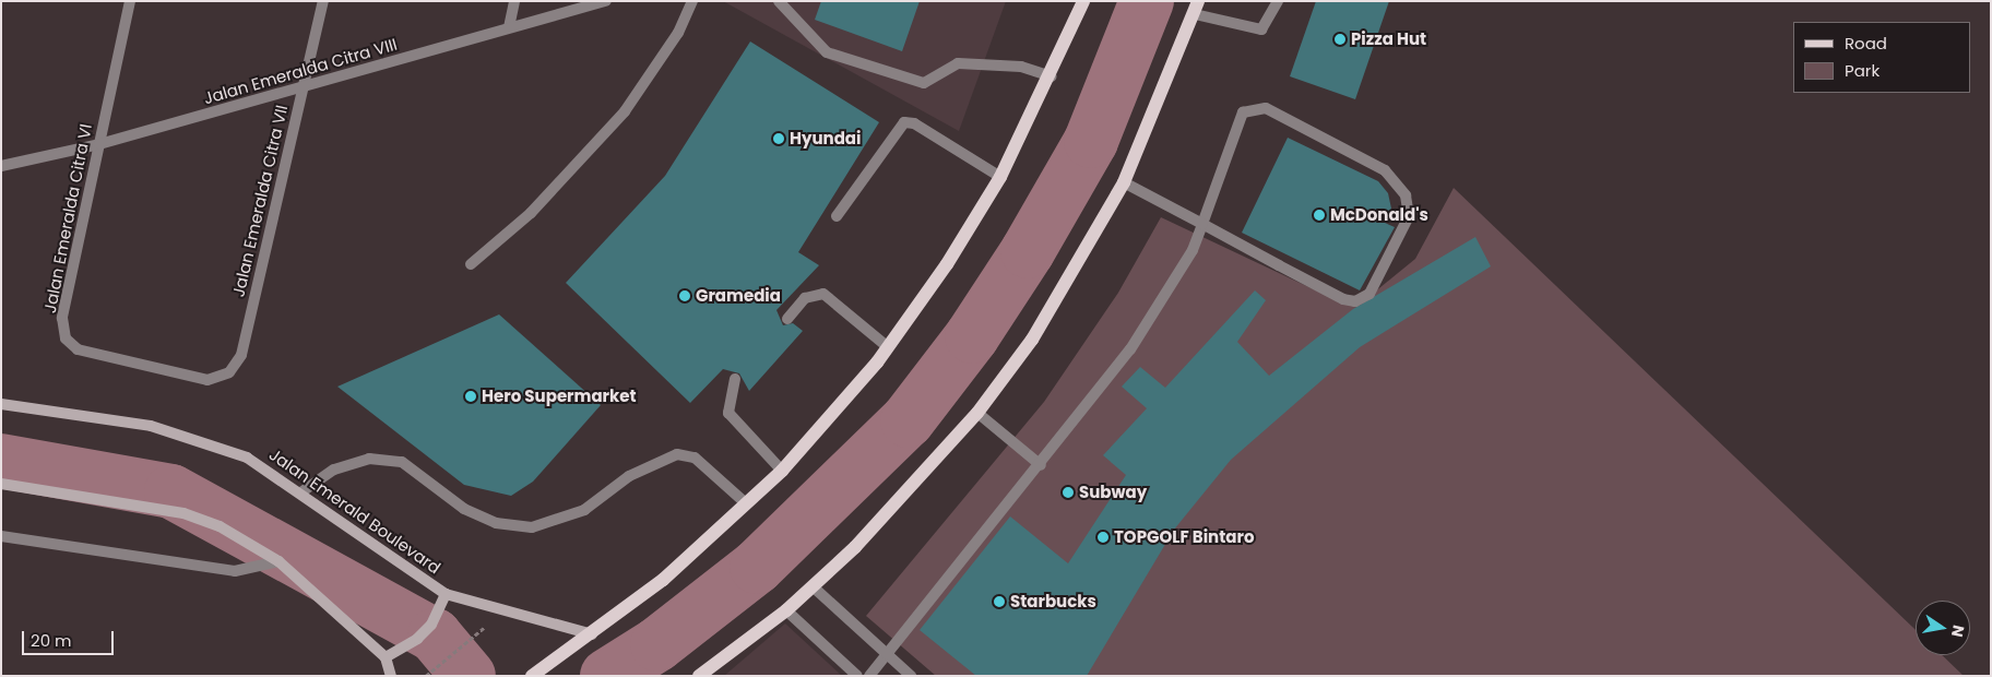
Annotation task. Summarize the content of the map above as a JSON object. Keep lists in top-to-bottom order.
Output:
{
  "streets": {
    "main road": ["Jalan Emerald Boulevard"],
    "street": ["Jalan Emeralda Citra VIII", "Jalan Emeralda Citra VII", "Jalan Emeralda Citra VI"]
  },
  "crossings": [
    ["Jalan Emeralda Citra VIII", "Jalan Emeralda Citra VII"],
    ["Jalan Emeralda Citra VIII", "Jalan Emeralda Citra VI"],
    ["Jalan Emeralda Citra VII", "Jalan Emeralda Citra VI"]
  ],
  "places": [
    "Pizza Hut",
    "Hyundai",
    "McDonald's",
    "Gramedia",
    "Hero Supermarket",
    "Subway",
    "TOPGOLF Bintaro",
    "Starbucks"
  ],
  "legend": ["Road", "Park"],
  "scale_bar": "20 m",
  "north": "right"
}
